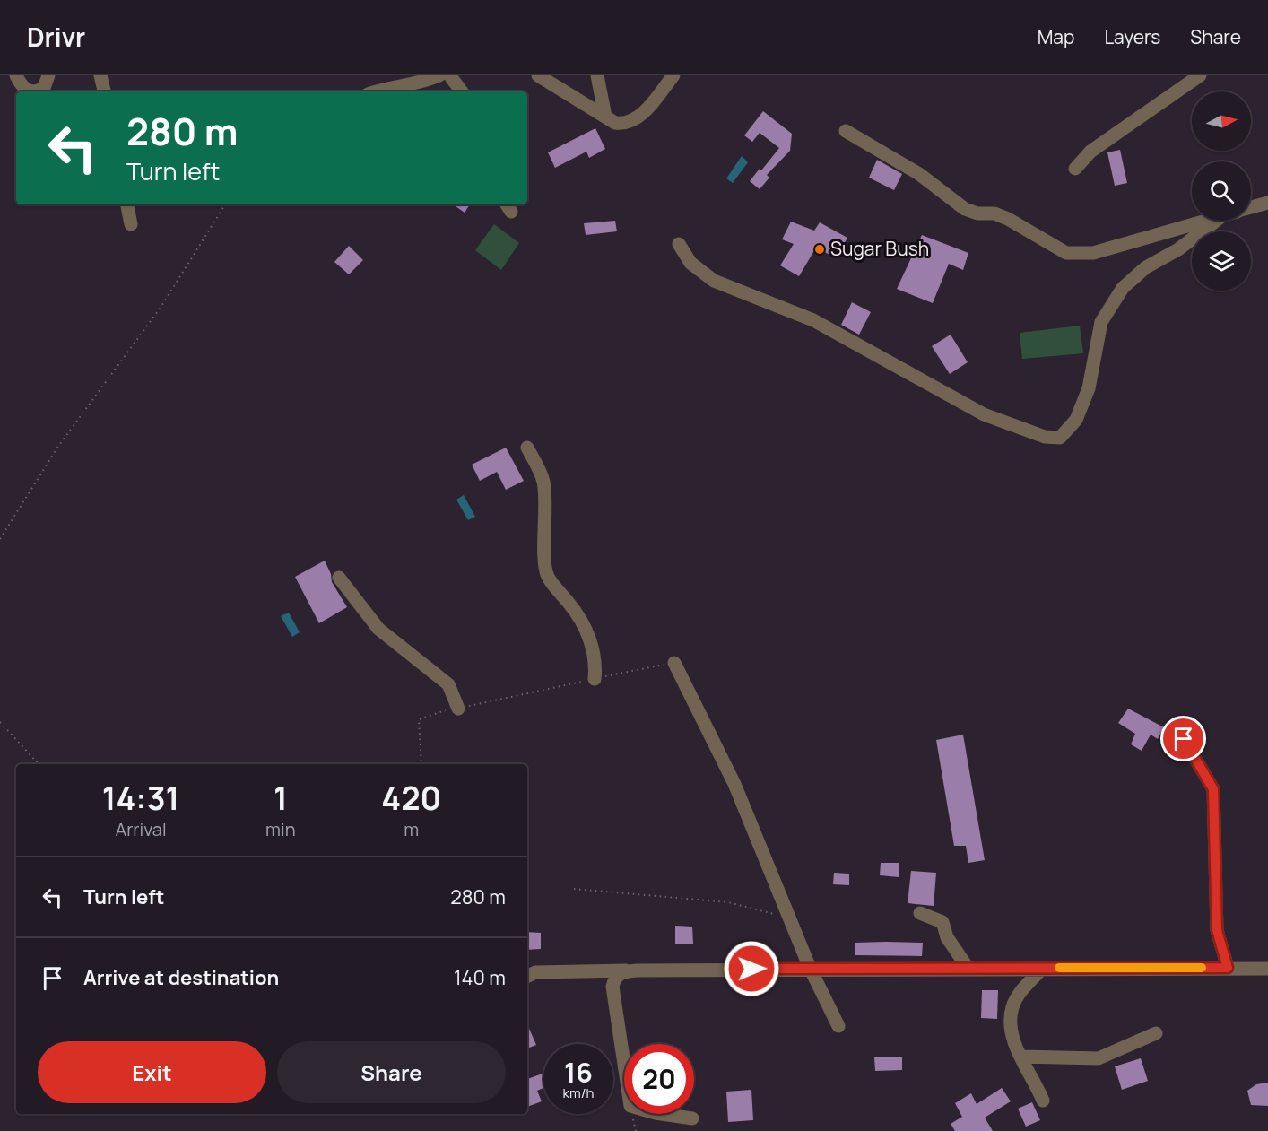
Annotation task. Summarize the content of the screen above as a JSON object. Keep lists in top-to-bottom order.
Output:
{
  "places": ["Sugar Bush"],
  "north": "right",
  "page": {
    "header": "Drivr",
    "nav": ["Map", "Layers", "Share"],
    "turn": ["280 m", "Turn left"],
    "eta": [
      "14:31",
      "Arrival",
      "1",
      "min",
      "420",
      "m"
    ],
    "list": [
      {
        "name": "Turn left",
        "value": "280 m"
      },
      {
        "name": "Arrive at destination",
        "value": "140 m"
      }
    ],
    "buttons": ["Exit", "Share"],
    "speed": "16 km/h",
    "limit": "20"
  }
}
